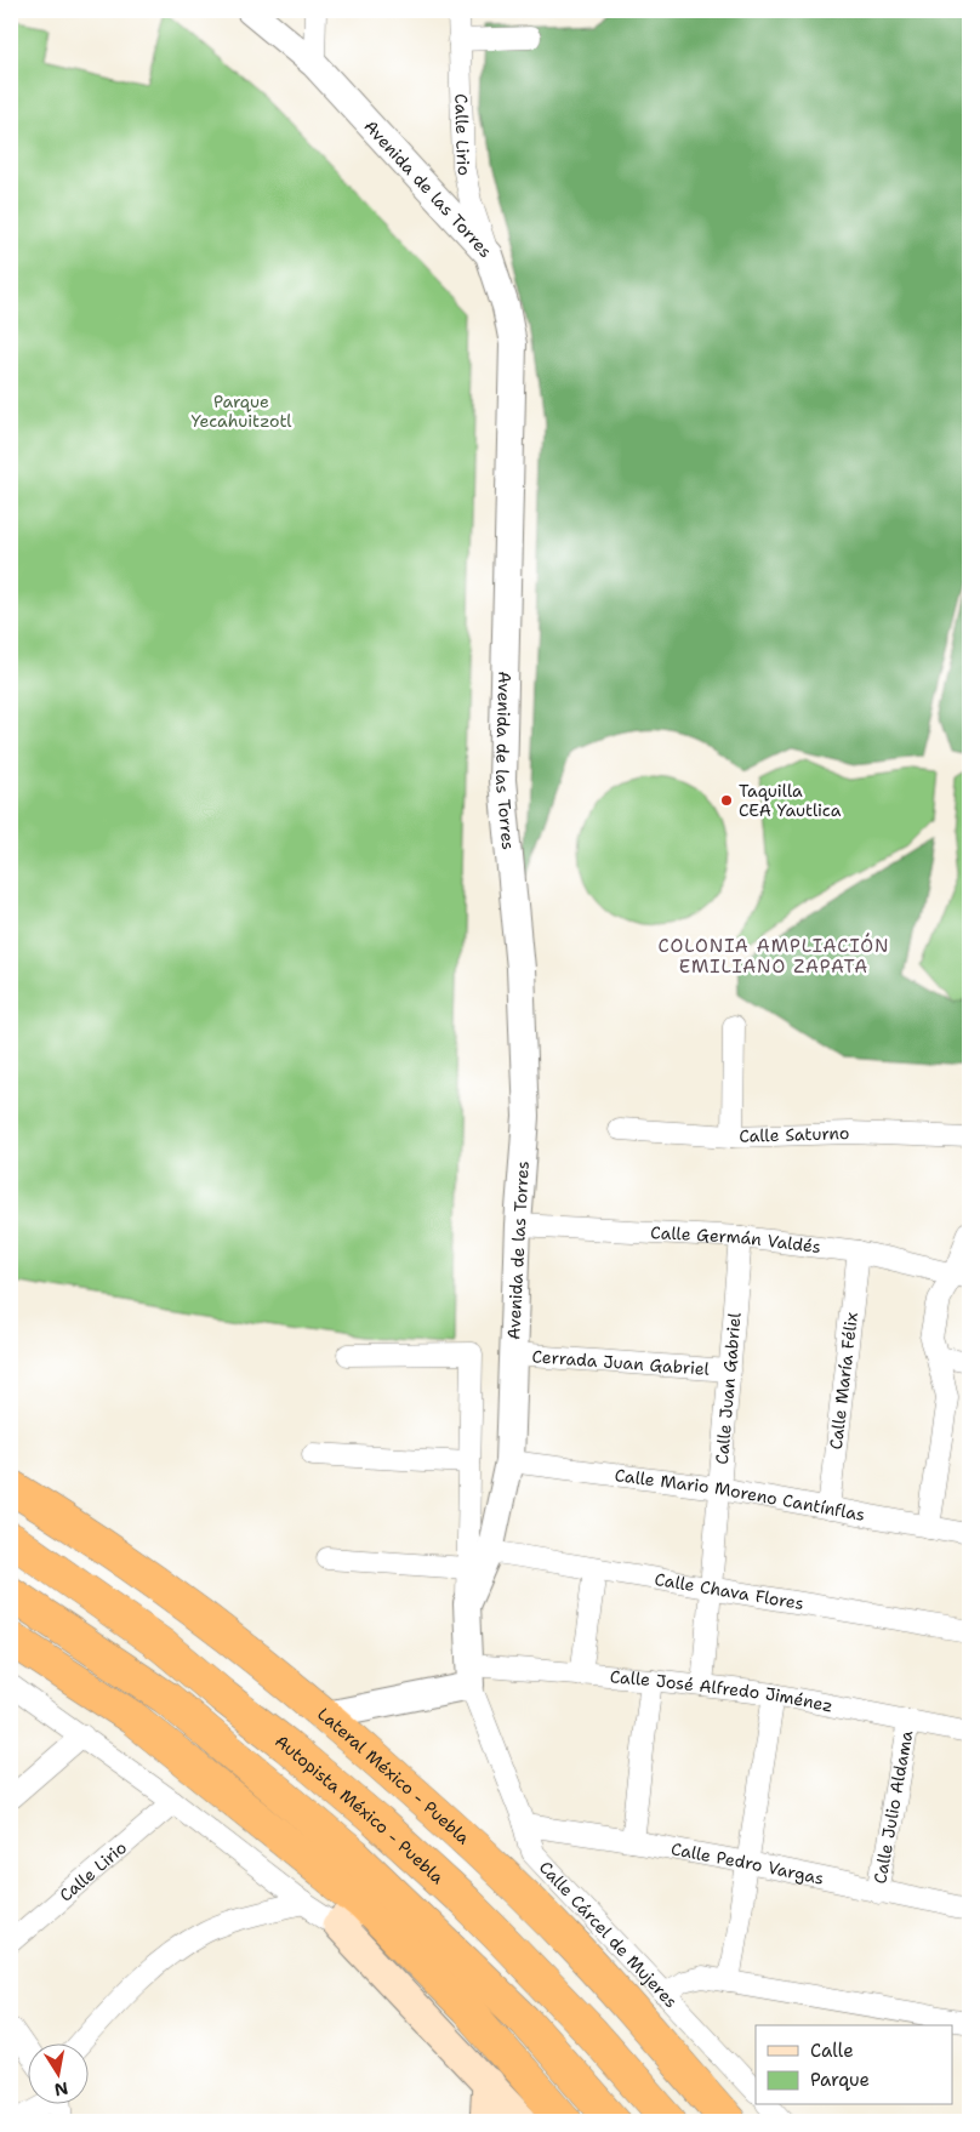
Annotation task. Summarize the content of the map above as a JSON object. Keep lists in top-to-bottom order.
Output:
{
  "streets": {
    "highway": ["Lateral México - Puebla", "Autopista México - Puebla"],
    "street": [
      "Calle Lirio",
      "Avenida de las Torres",
      "Calle Saturno",
      "Calle Germán Valdés",
      "Cerrada Juan Gabriel",
      "Calle María Félix",
      "Calle Juan Gabriel",
      "Calle Mario Moreno Cantínflas",
      "Calle Chava Flores",
      "Calle José Alfredo Jiménez",
      "Calle Julio Aldama",
      "Calle Pedro Vargas",
      "Calle Cárcel de Mujeres"
    ]
  },
  "crossings": [
    ["Calle Lirio", "Avenida de las Torres"],
    ["Avenida de las Torres", "Calle Germán Valdés"],
    ["Avenida de las Torres", "Cerrada Juan Gabriel"],
    ["Avenida de las Torres", "Calle Mario Moreno Cantínflas"],
    ["Avenida de las Torres", "Calle Chava Flores"],
    ["Avenida de las Torres", "Calle José Alfredo Jiménez"],
    ["Avenida de las Torres", "Calle Cárcel de Mujeres"],
    ["Calle Germán Valdés", "Calle María Félix"],
    ["Calle Germán Valdés", "Calle Juan Gabriel"],
    ["Cerrada Juan Gabriel", "Calle Juan Gabriel"],
    ["Calle María Félix", "Calle Mario Moreno Cantínflas"],
    ["Calle Juan Gabriel", "Calle Mario Moreno Cantínflas"],
    ["Calle Juan Gabriel", "Calle Chava Flores"],
    ["Calle Juan Gabriel", "Calle José Alfredo Jiménez"],
    ["Calle José Alfredo Jiménez", "Calle Julio Aldama"],
    ["Calle José Alfredo Jiménez", "Calle Cárcel de Mujeres"],
    ["Calle Julio Aldama", "Calle Pedro Vargas"],
    ["Calle Pedro Vargas", "Calle Cárcel de Mujeres"]
  ],
  "districts": ["COLONIA AMPLIACIÓN EMILIANO ZAPATA"],
  "parks": ["Parque Yecahuitzotl"],
  "places": ["Taquilla CEA Yautlica"],
  "legend": ["Calle", "Parque"],
  "north": "bottom"
}
